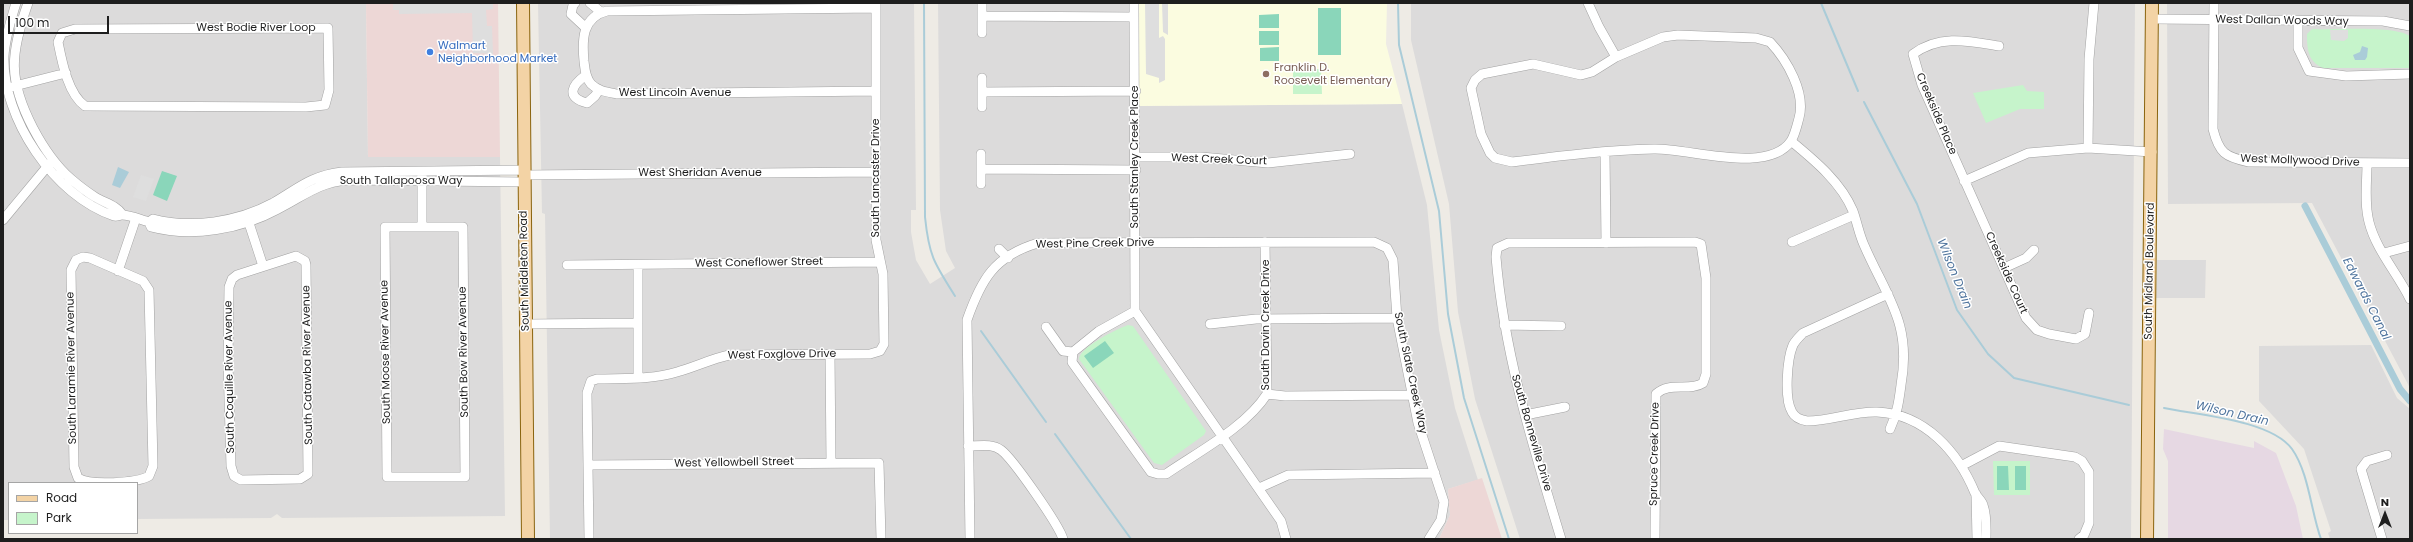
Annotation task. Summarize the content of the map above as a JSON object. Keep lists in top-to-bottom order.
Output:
{
  "streets": {
    "main road": ["South Middleton Road", "South Midland Boulevard"],
    "street": [
      "West Dallan Woods Way",
      "West Bodie River Loop",
      "West Lincoln Avenue",
      "Creekside Place",
      "South Stanley Creek Place",
      "West Creek Court",
      "West Mollywood Drive",
      "West Sheridan Avenue",
      "South Lancaster Drive",
      "South Tallapoosa Way",
      "West Pine Creek Drive",
      "West Coneflower Street",
      "Creekside Court",
      "South Davin Creek Drive",
      "South Moose River Avenue",
      "South Bow River Avenue",
      "West Foxglove Drive",
      "South Catawba River Avenue",
      "South Laramie River Avenue",
      "South Slate Creek Way",
      "South Coquille River Avenue",
      "South Bonneville Drive",
      "Spruce Creek Drive",
      "West Yellowbell Street"
    ]
  },
  "crossings": [
    ["West Dallan Woods Way", "West Mollywood Drive"],
    ["West Dallan Woods Way", "South Midland Boulevard"],
    ["West Lincoln Avenue", "South Lancaster Drive"],
    ["Creekside Place", "Creekside Court"],
    ["South Stanley Creek Place", "West Creek Court"],
    ["South Stanley Creek Place", "West Pine Creek Drive"],
    ["West Sheridan Avenue", "South Lancaster Drive"],
    ["West Sheridan Avenue", "South Tallapoosa Way"],
    ["West Sheridan Avenue", "South Middleton Road"],
    ["South Lancaster Drive", "West Coneflower Street"],
    ["South Lancaster Drive", "West Foxglove Drive"],
    ["South Tallapoosa Way", "South Middleton Road"],
    ["West Pine Creek Drive", "South Davin Creek Drive"],
    ["West Pine Creek Drive", "South Slate Creek Way"],
    ["South Moose River Avenue", "South Bow River Avenue"],
    ["West Foxglove Drive", "West Yellowbell Street"],
    ["South Catawba River Avenue", "South Coquille River Avenue"]
  ],
  "water": ["Wilson Drain", "Edwards Canal"],
  "places": ["Walmart Neighborhood Market", "Franklin D. Roosevelt Elementary"],
  "legend": ["Road", "Park"],
  "scale_bar": "100 m",
  "north": "top"
}
